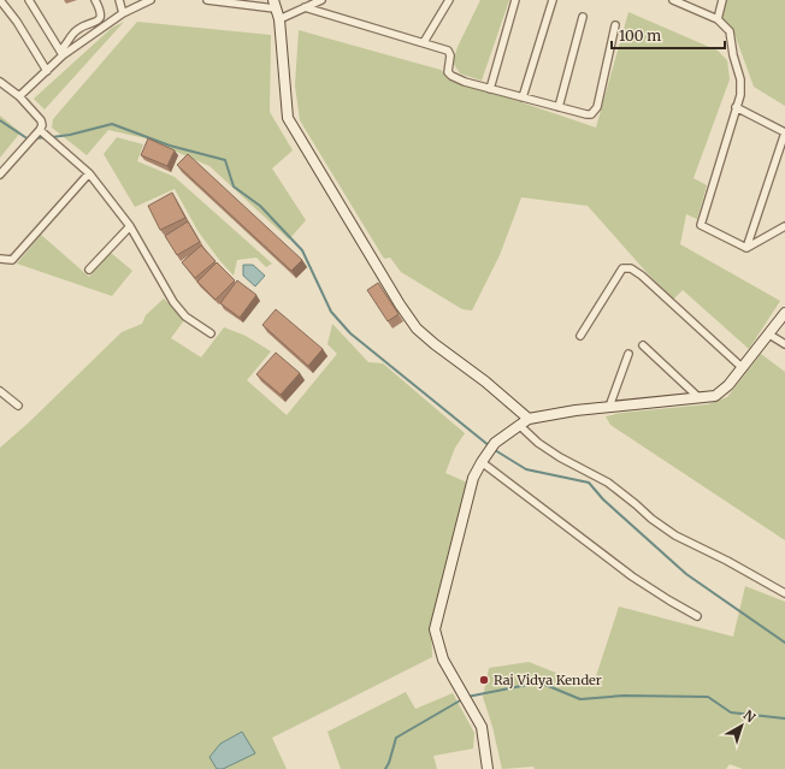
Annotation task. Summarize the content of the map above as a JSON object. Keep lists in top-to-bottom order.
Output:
{
  "places": ["Raj Vidya Kender"],
  "scale_bar": "100 m",
  "north": "top right"
}
